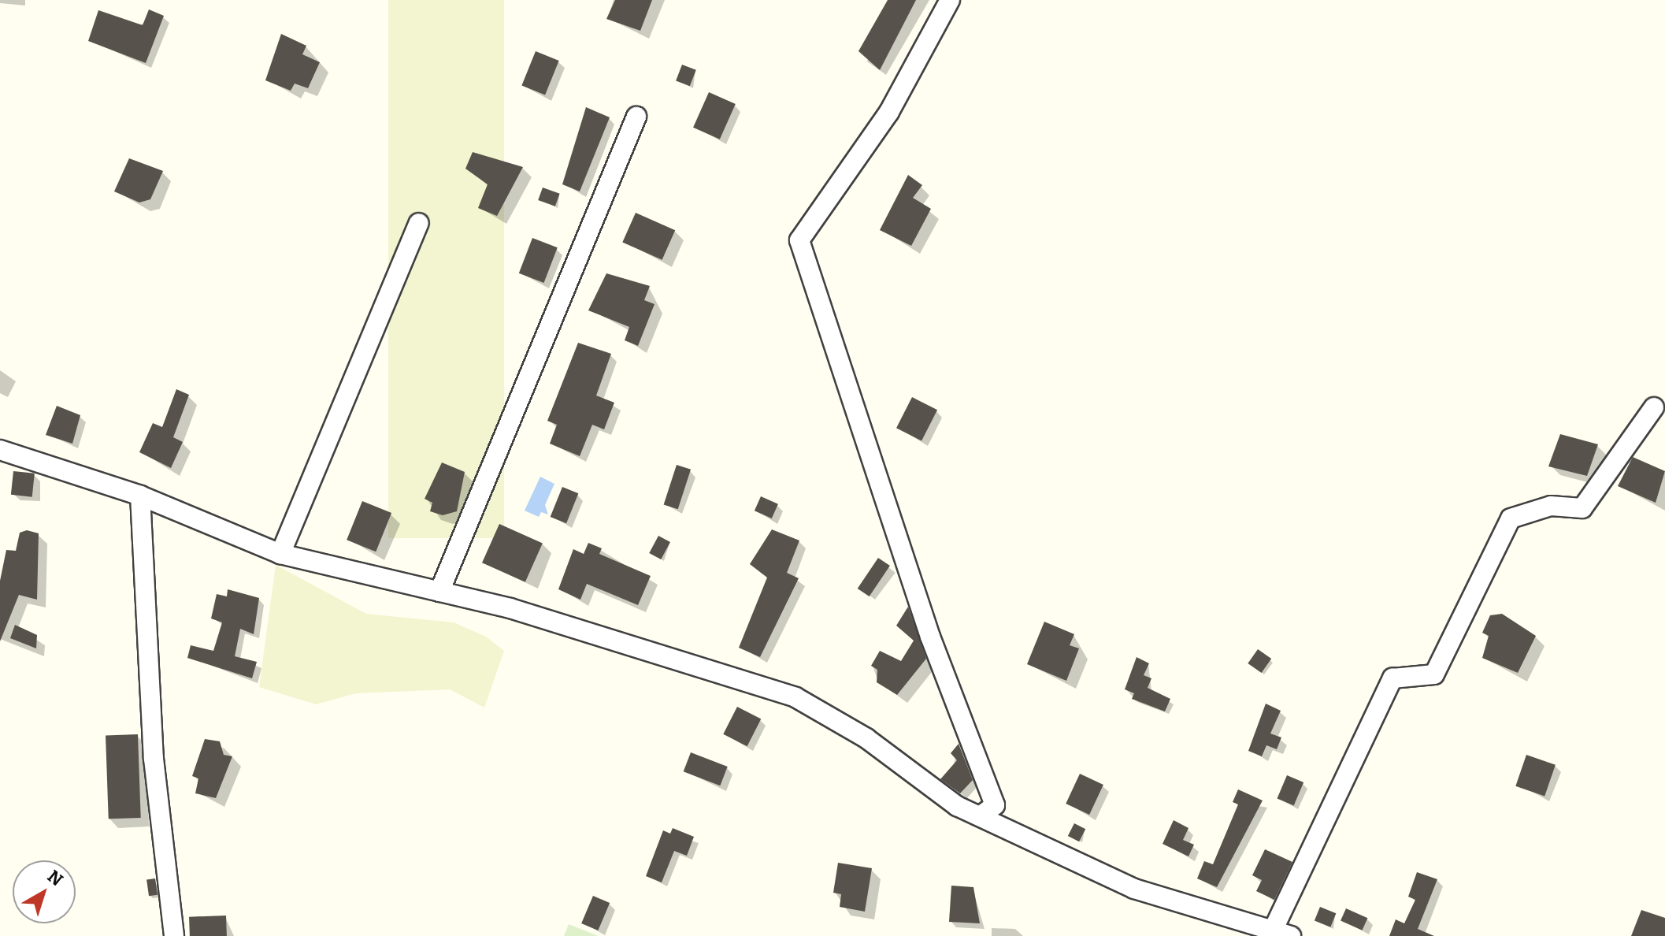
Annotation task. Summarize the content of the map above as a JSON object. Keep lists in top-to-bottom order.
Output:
{
  "north": "top right"
}
